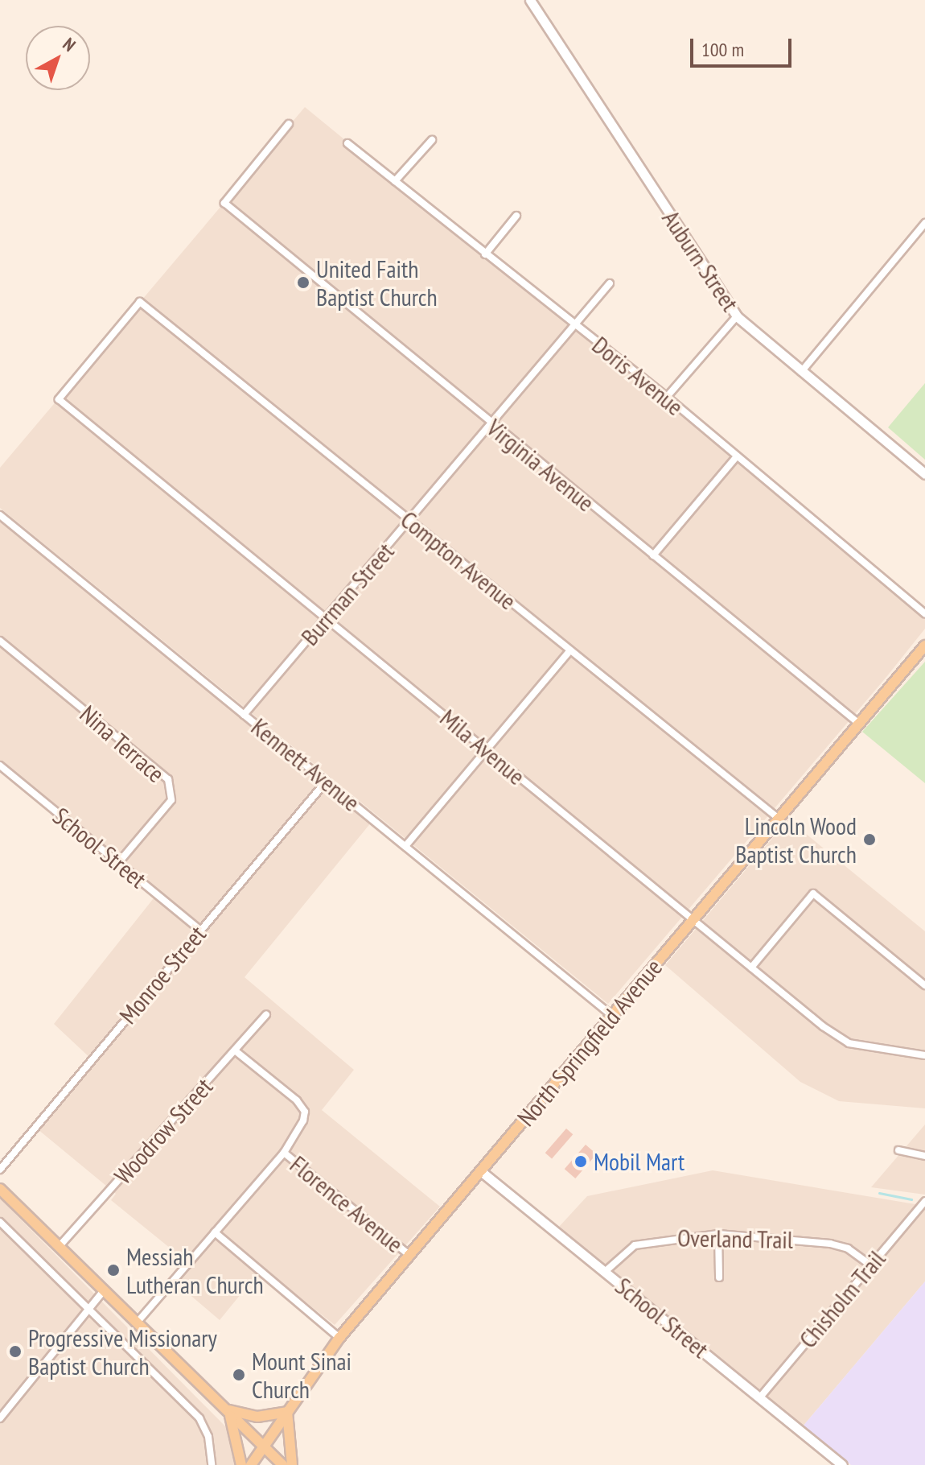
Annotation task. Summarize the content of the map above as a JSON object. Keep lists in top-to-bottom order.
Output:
{
  "streets": {
    "main road": ["Auburn Street", "School Street", "North Springfield Avenue"],
    "street": [
      "Doris Avenue",
      "Virginia Avenue",
      "Compton Avenue",
      "Burrman Street",
      "Nina Terrace",
      "Mila Avenue",
      "Kennett Avenue",
      "Monroe Street",
      "Woodrow Street",
      "Florence Avenue",
      "Overland Trail",
      "Chisholm Trail"
    ]
  },
  "crossings": [
    ["Doris Avenue", "Burrman Street"],
    ["Virginia Avenue", "Burrman Street"],
    ["Virginia Avenue", "North Springfield Avenue"],
    ["Compton Avenue", "Burrman Street"],
    ["Compton Avenue", "Mila Avenue"],
    ["Compton Avenue", "North Springfield Avenue"],
    ["Burrman Street", "Mila Avenue"],
    ["Burrman Street", "Kennett Avenue"],
    ["Nina Terrace", "School Street"],
    ["Mila Avenue", "North Springfield Avenue"],
    ["Kennett Avenue", "Monroe Street"],
    ["Kennett Avenue", "North Springfield Avenue"],
    ["School Street", "Monroe Street"],
    ["School Street", "North Springfield Avenue"],
    ["School Street", "Overland Trail"],
    ["School Street", "Chisholm Trail"],
    ["North Springfield Avenue", "Florence Avenue"],
    ["Overland Trail", "Chisholm Trail"]
  ],
  "places": [
    "United Faith Baptist Church",
    "Lincoln Wood Baptist Church",
    "Mobil Mart",
    "Messiah Lutheran Church",
    "Progressive Missionary Baptist Church",
    "Mount Sinai Church"
  ],
  "scale_bar": "100 m",
  "north": "top right"
}
